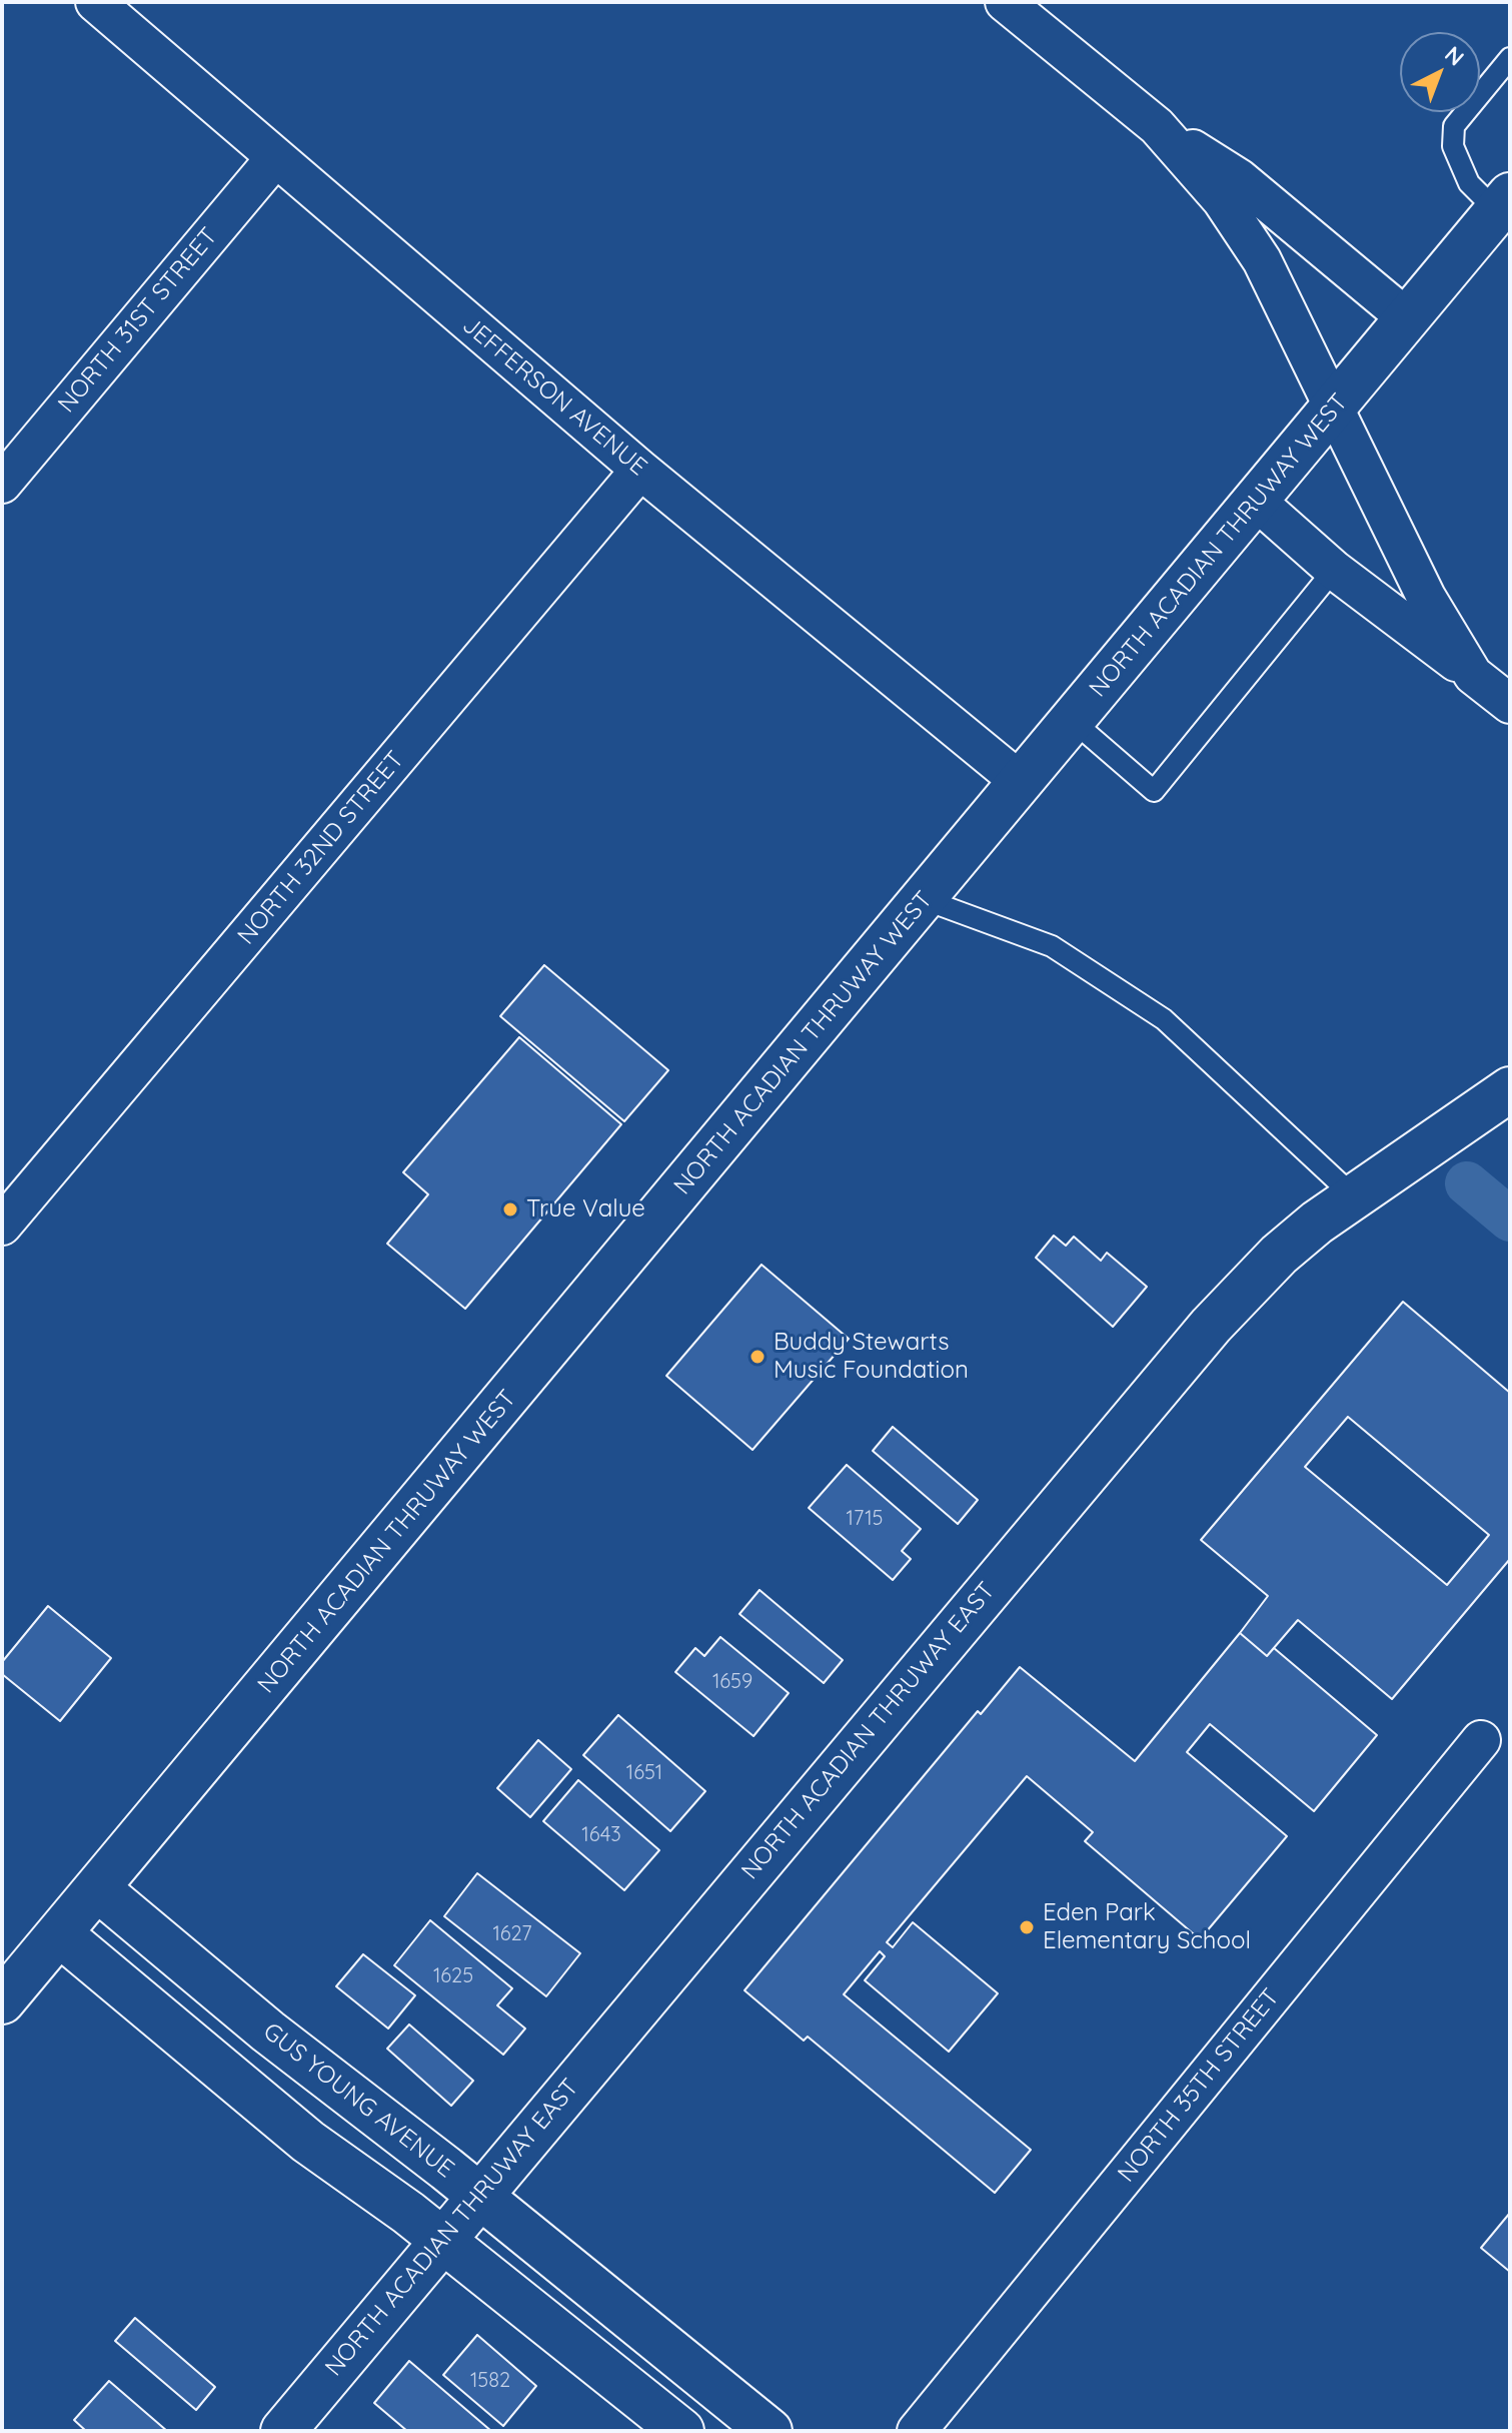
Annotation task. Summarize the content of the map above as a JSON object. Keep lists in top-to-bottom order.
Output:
{
  "streets": {
    "street": [
      "NORTH 31ST STREET",
      "JEFFERSON AVENUE",
      "NORTH ACADIAN THRUWAY WEST",
      "NORTH 32ND STREET",
      "NORTH ACADIAN THRUWAY EAST",
      "NORTH 35TH STREET",
      "GUS YOUNG AVENUE"
    ]
  },
  "crossings": [
    ["NORTH 31ST STREET", "JEFFERSON AVENUE"],
    ["JEFFERSON AVENUE", "NORTH ACADIAN THRUWAY WEST"],
    ["JEFFERSON AVENUE", "NORTH 32ND STREET"],
    ["NORTH ACADIAN THRUWAY WEST", "GUS YOUNG AVENUE"],
    ["NORTH ACADIAN THRUWAY EAST", "GUS YOUNG AVENUE"]
  ],
  "places": ["True Value", "Buddy Stewarts Music Foundation", "Eden Park Elementary School"],
  "house_numbers": [
    "1715",
    "1659",
    "1651",
    "1643",
    "1627",
    "1625",
    "1582"
  ],
  "north": "top right"
}
